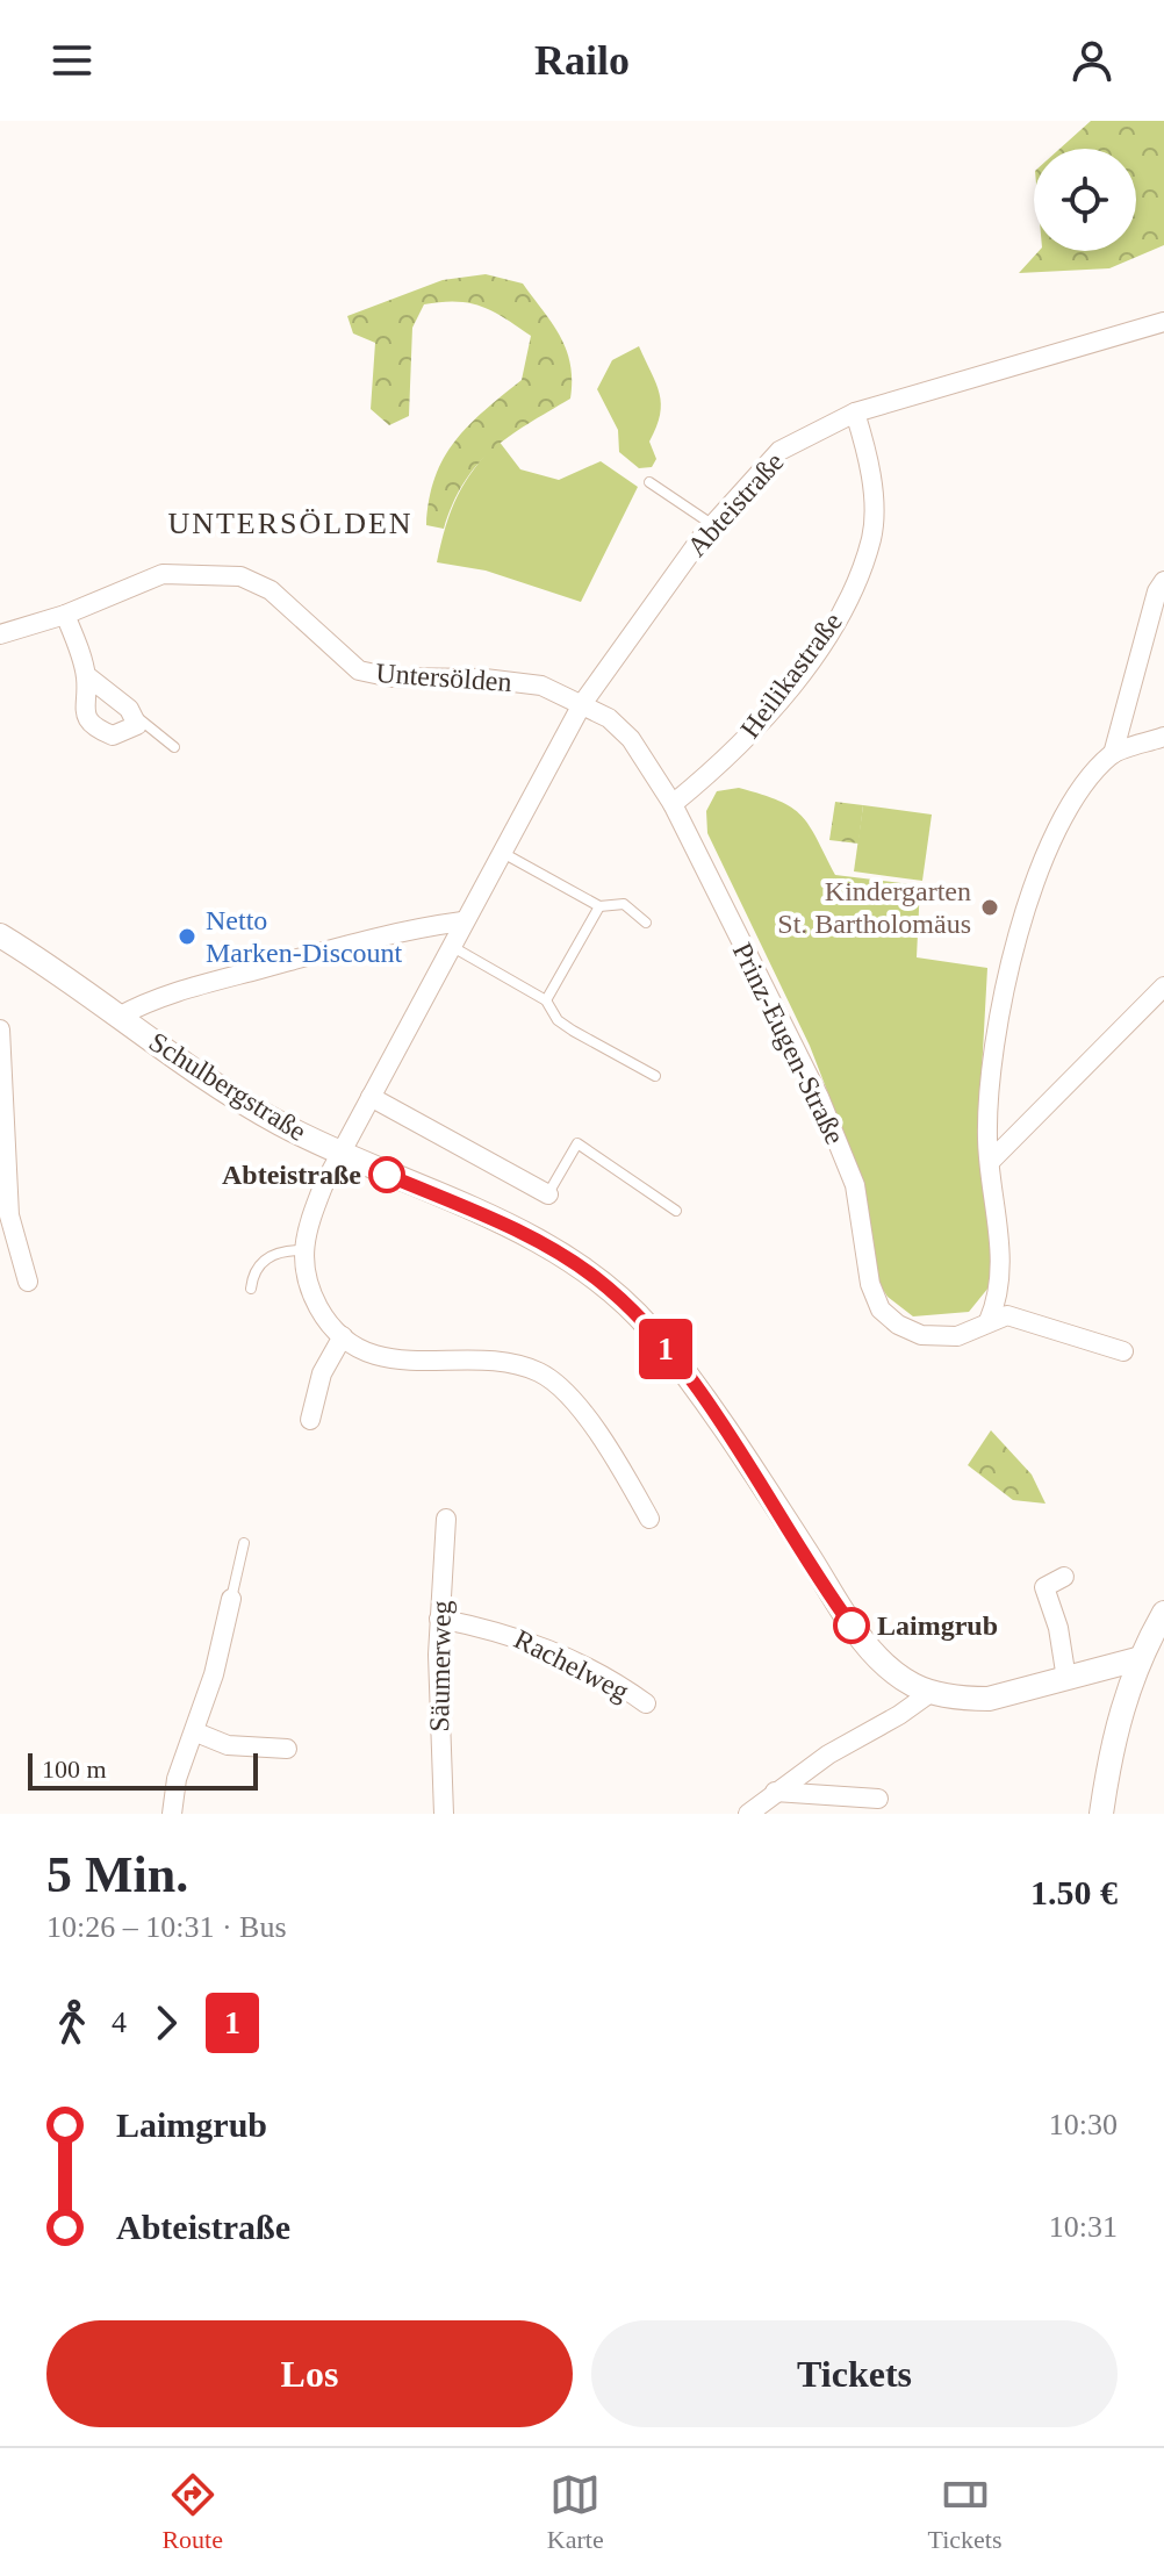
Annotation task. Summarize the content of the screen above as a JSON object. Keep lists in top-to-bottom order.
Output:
{
  "streets": {
    "street": [
      "Abteistraße",
      "Heilikastraße",
      "Untersölden",
      "Prinz-Eugen-Straße",
      "Schulbergstraße",
      "Rachelweg",
      "Säumerweg"
    ]
  },
  "crossings": [
    ["Abteistraße", "Heilikastraße"],
    ["Abteistraße", "Untersölden"],
    ["Abteistraße", "Prinz-Eugen-Straße"],
    ["Abteistraße", "Schulbergstraße"],
    ["Heilikastraße", "Prinz-Eugen-Straße"],
    ["Untersölden", "Prinz-Eugen-Straße"],
    ["Rachelweg", "Säumerweg"]
  ],
  "districts": ["UNTERSÖLDEN"],
  "places": [
    "Kindergarten St. Bartholomäus",
    "Netto Marken-Discount",
    "Abteistraße",
    "Laimgrub"
  ],
  "lines": ["bus line 1"],
  "scale_bar": "100 m",
  "page": {
    "header": "Railo",
    "on_map": "1",
    "scale": "100 m",
    "heading": ["5 Min.", "10:26 – 10:31 · Bus", "1.50 €"],
    "legs": ["4", "1"],
    "list": [
      {
        "name": "Laimgrub",
        "value": "10:30"
      },
      {
        "name": "Abteistraße",
        "value": "10:31"
      }
    ],
    "buttons": ["Los", "Tickets"],
    "tabs": ["Route", "Karte", "Tickets"]
  }
}
